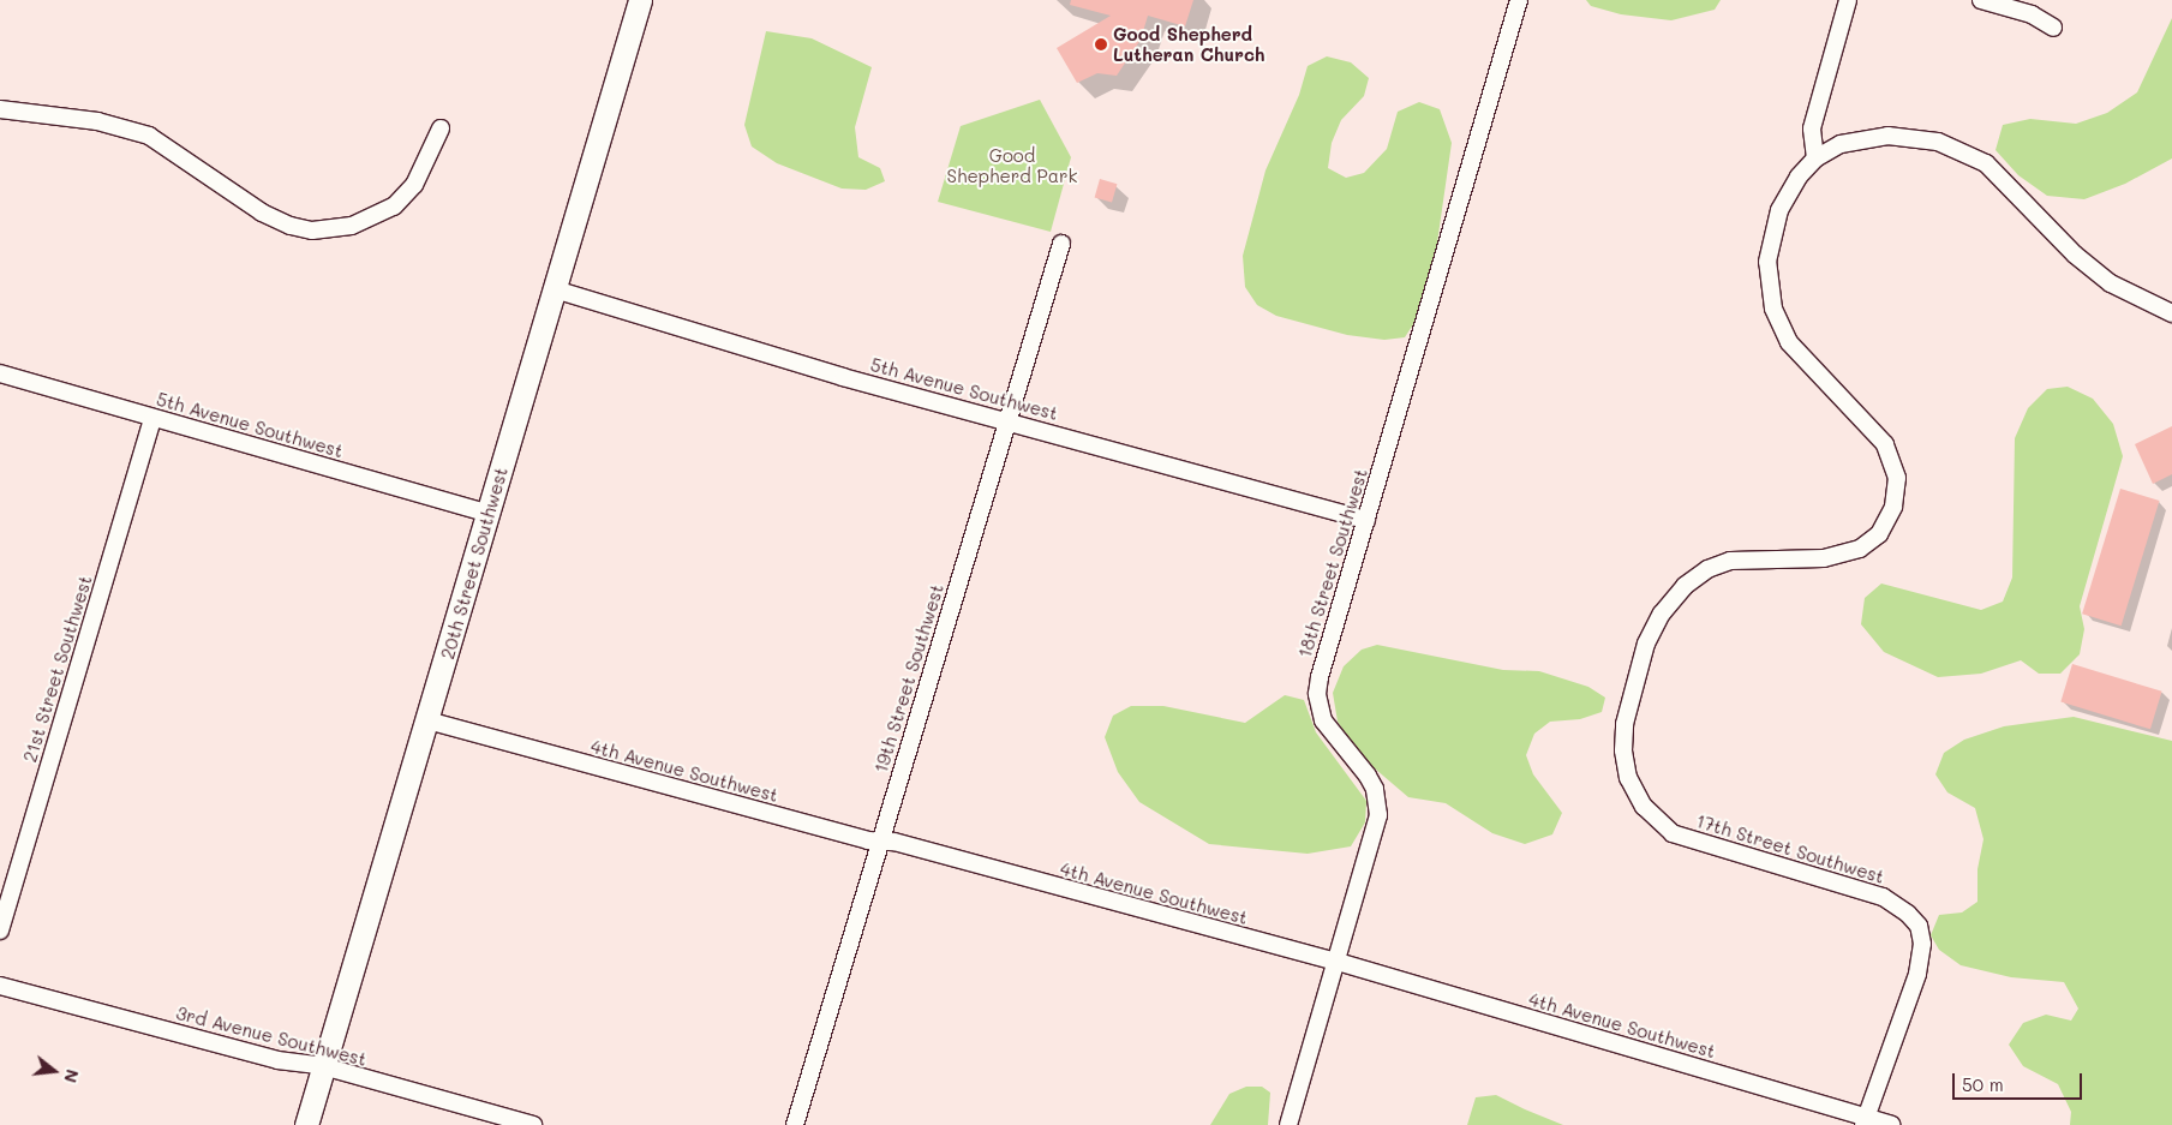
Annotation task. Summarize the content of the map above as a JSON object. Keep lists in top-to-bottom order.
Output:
{
  "streets": {
    "street": [
      "5th Avenue Southwest",
      "20th Street Southwest",
      "18th Street Southwest",
      "21st Street Southwest",
      "19th Street Southwest",
      "4th Avenue Southwest",
      "17th Street Southwest",
      "3rd Avenue Southwest"
    ]
  },
  "crossings": [
    ["5th Avenue Southwest", "20th Street Southwest"],
    ["5th Avenue Southwest", "18th Street Southwest"],
    ["5th Avenue Southwest", "21st Street Southwest"],
    ["5th Avenue Southwest", "19th Street Southwest"],
    ["20th Street Southwest", "4th Avenue Southwest"],
    ["20th Street Southwest", "3rd Avenue Southwest"],
    ["18th Street Southwest", "4th Avenue Southwest"],
    ["19th Street Southwest", "4th Avenue Southwest"],
    ["4th Avenue Southwest", "17th Street Southwest"]
  ],
  "parks": ["Good Shepherd Park"],
  "places": ["Good Shepherd Lutheran Church"],
  "scale_bar": "50 m",
  "north": "right"
}
